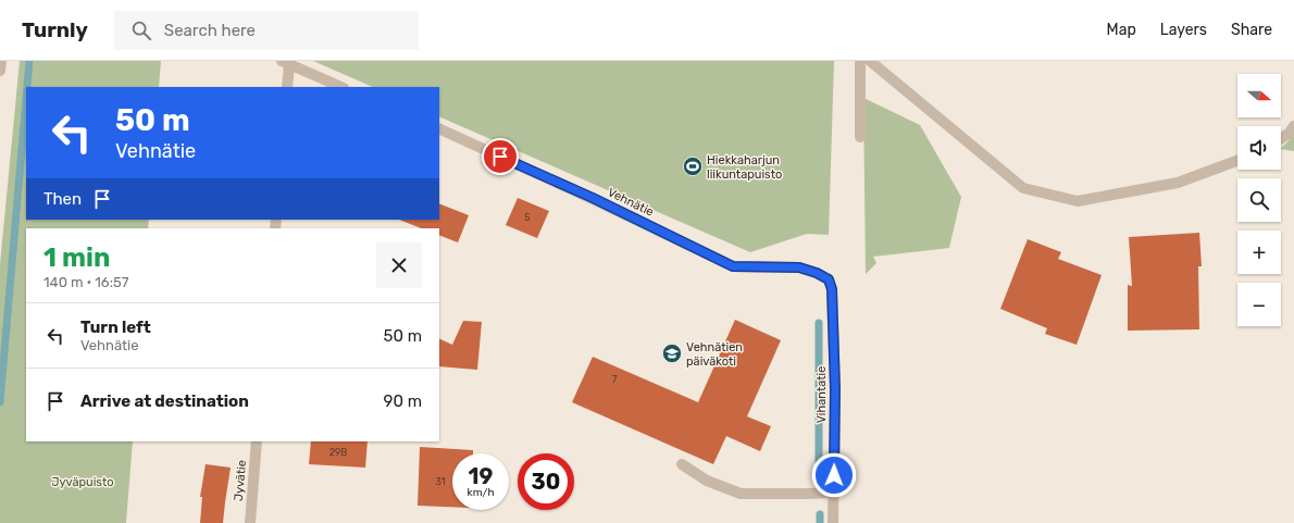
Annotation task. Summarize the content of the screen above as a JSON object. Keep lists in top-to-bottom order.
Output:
{
  "streets": {
    "street": ["Vehnätie", "Vihantatie", "Jyvätie"]
  },
  "crossings": [
    ["Vehnätie", "Vihantatie"]
  ],
  "parks": ["Jyväpuisto"],
  "places": {
    "sports": ["Hiekkaharjun liikuntapuisto"],
    "school or university": ["Vehnätien päiväkoti"]
  },
  "house_numbers": [
    "5",
    "7",
    "29B",
    "31"
  ],
  "north": "right",
  "page": {
    "header": "Turnly",
    "search": "Search here",
    "nav": ["Map", "Layers", "Share"],
    "map_buttons": ["+", "−"],
    "turn": ["50 m", "Vehnätie"],
    "then": "Then",
    "heading": ["1 min", "140 m · 16:57"],
    "list": [
      {
        "name": "Turn left",
        "note": "Vehnätie",
        "value": "50 m"
      },
      {
        "name": "Arrive at destination",
        "value": "90 m"
      }
    ],
    "speed": "19 km/h",
    "limit": "30"
  }
}
